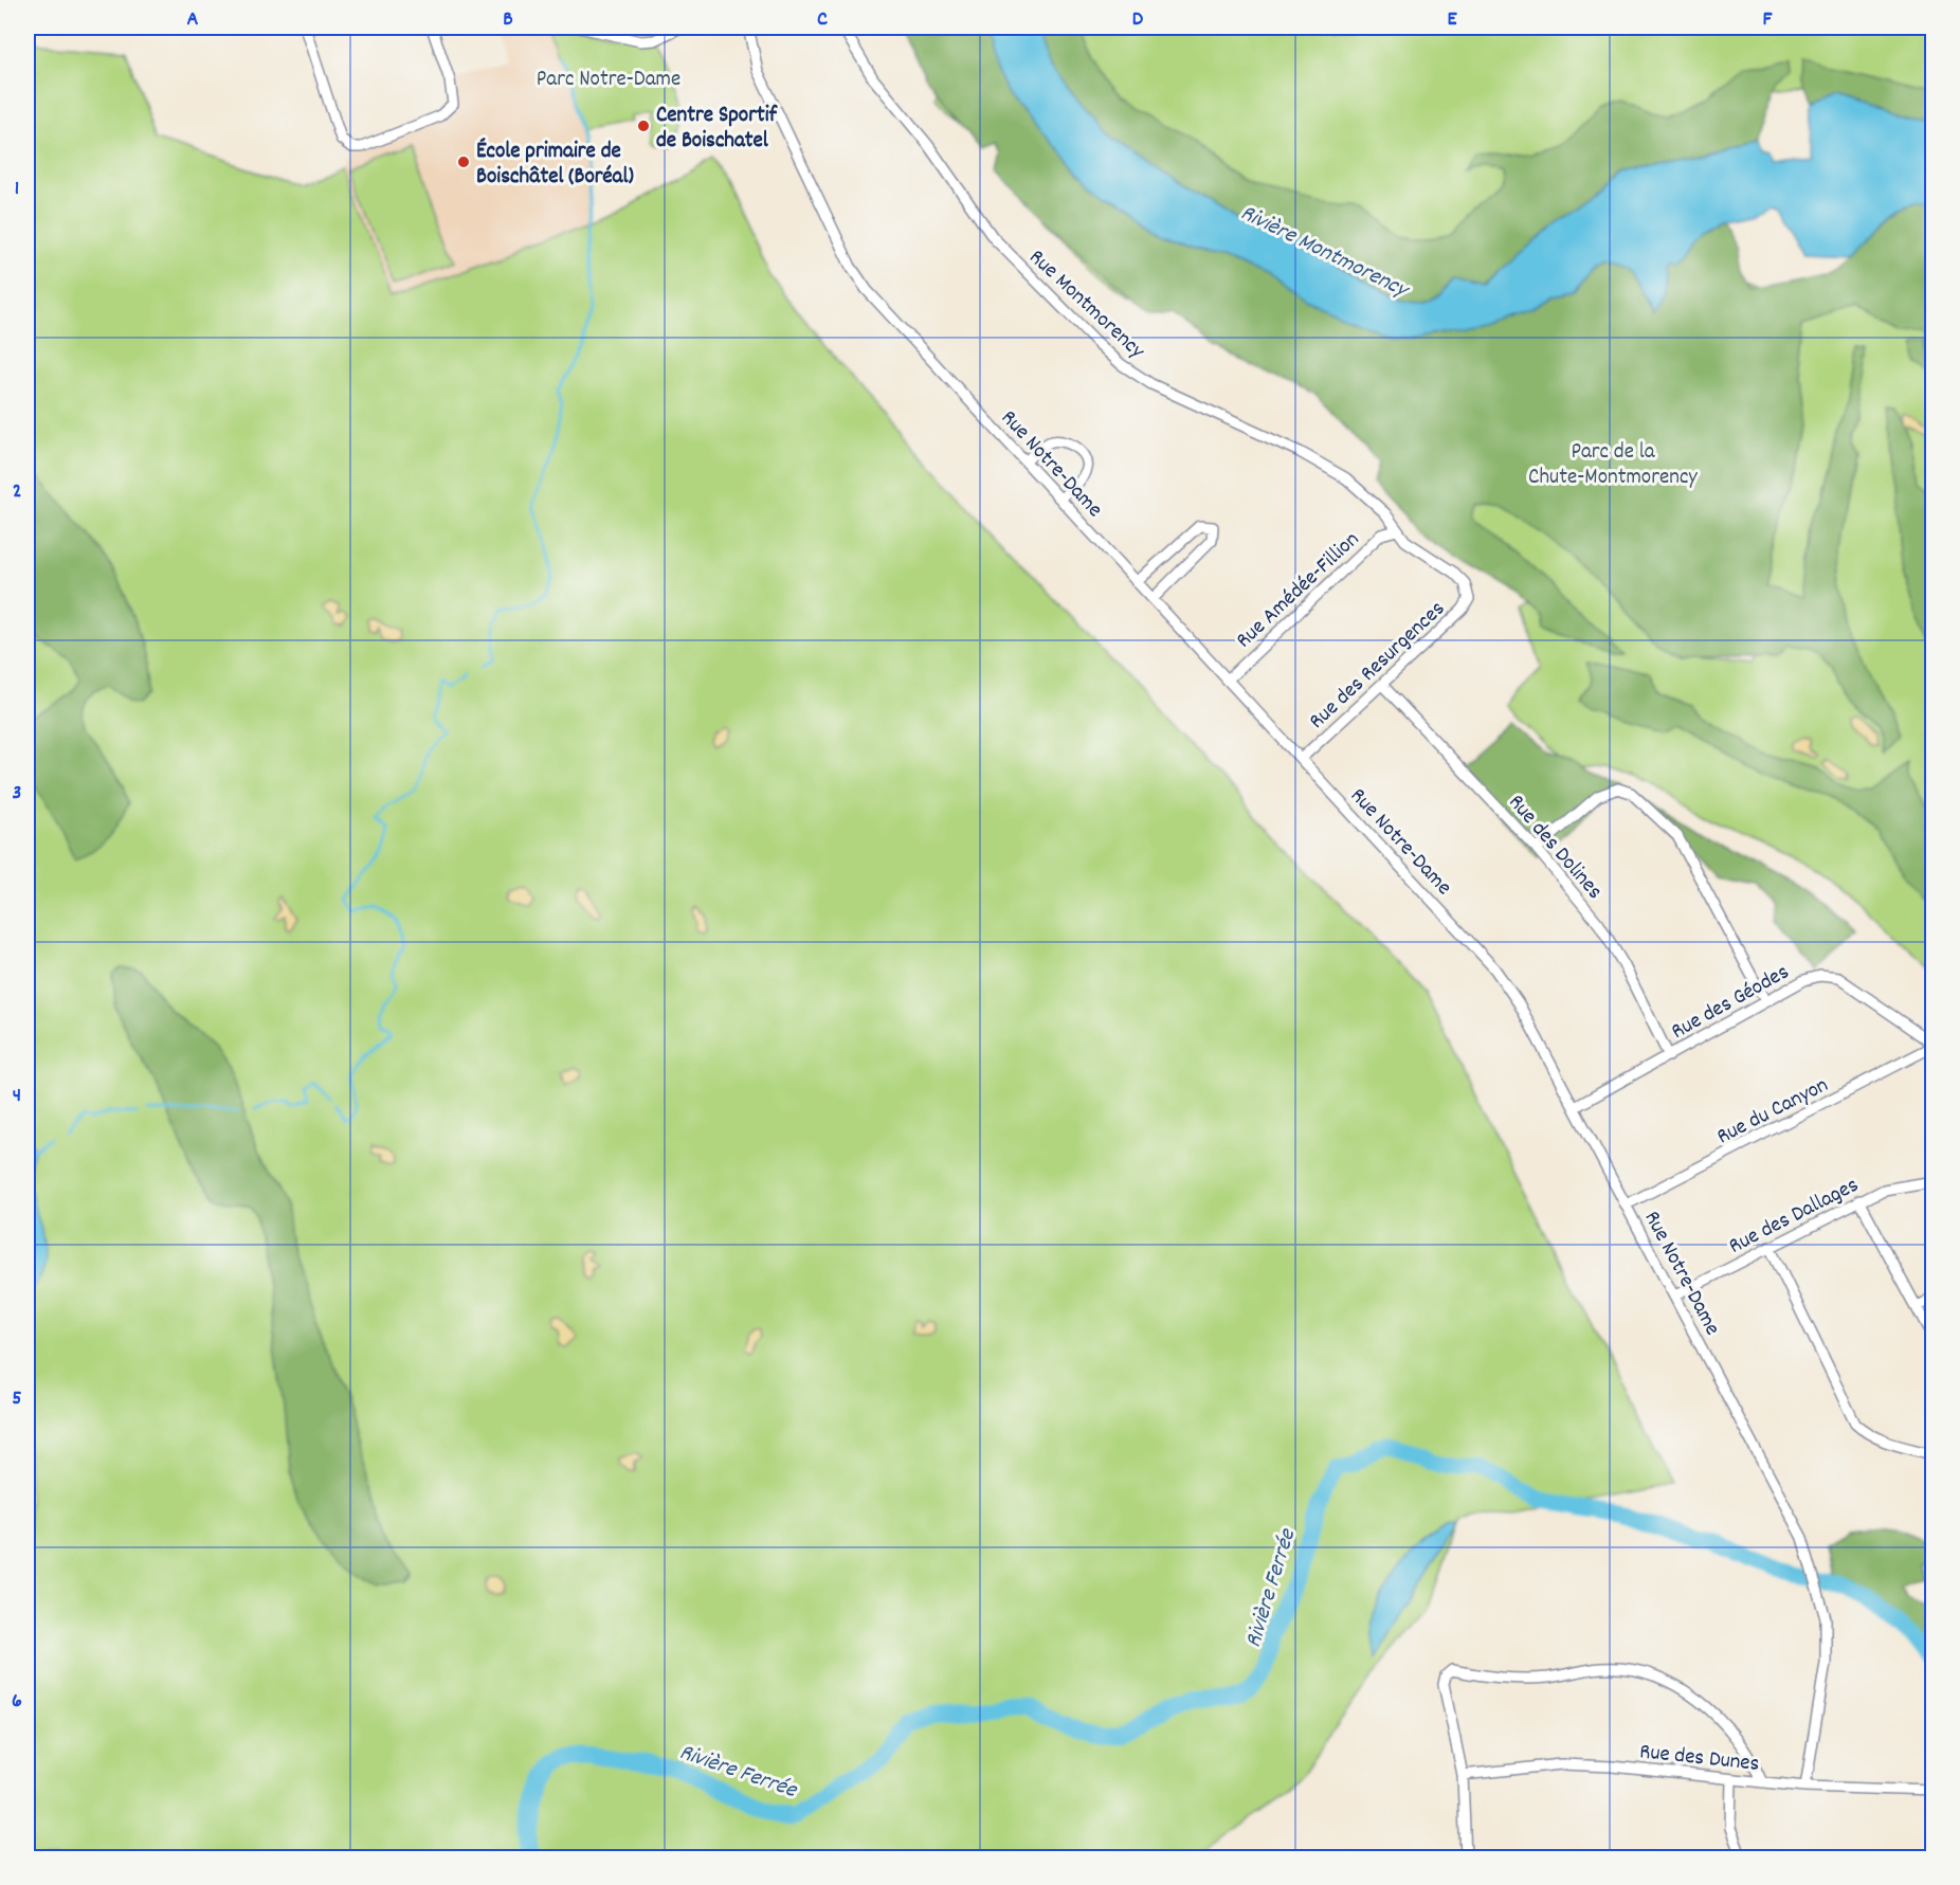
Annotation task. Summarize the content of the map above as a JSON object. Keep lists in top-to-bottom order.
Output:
{
  "streets": {
    "street": [
      "Rue Montmorency",
      "Rue Notre-Dame",
      "Rue Amédée-Fillion",
      "Rue des Resurgences",
      "Rue des Dolines",
      "Rue des Géodes",
      "Rue du Canyon",
      "Rue des Dallages",
      "Rue des Dunes"
    ]
  },
  "crossings": [
    ["Rue Montmorency", "Rue Amédée-Fillion"],
    ["Rue Montmorency", "Rue des Resurgences"],
    ["Rue Notre-Dame", "Rue Amédée-Fillion"],
    ["Rue Notre-Dame", "Rue des Resurgences"],
    ["Rue Notre-Dame", "Rue des Géodes"],
    ["Rue Notre-Dame", "Rue du Canyon"],
    ["Rue Notre-Dame", "Rue des Dallages"],
    ["Rue Notre-Dame", "Rue des Dunes"],
    ["Rue des Resurgences", "Rue des Dolines"],
    ["Rue des Dolines", "Rue des Géodes"],
    ["Rue des Géodes", "Rue du Canyon"]
  ],
  "water": ["Rivière Montmorency", "Rivière Ferrée"],
  "parks": ["Parc Notre-Dame", "Parc de la Chute-Montmorency"],
  "places": ["Centre Sportif de Boischatel", "École primaire de Boischâtel (Boréal)"],
  "grid": {
    "columns": [
      "A",
      "B",
      "C",
      "D",
      "E",
      "F"
    ],
    "rows": [
      "1",
      "2",
      "3",
      "4",
      "5",
      "6"
    ]
  }
}
